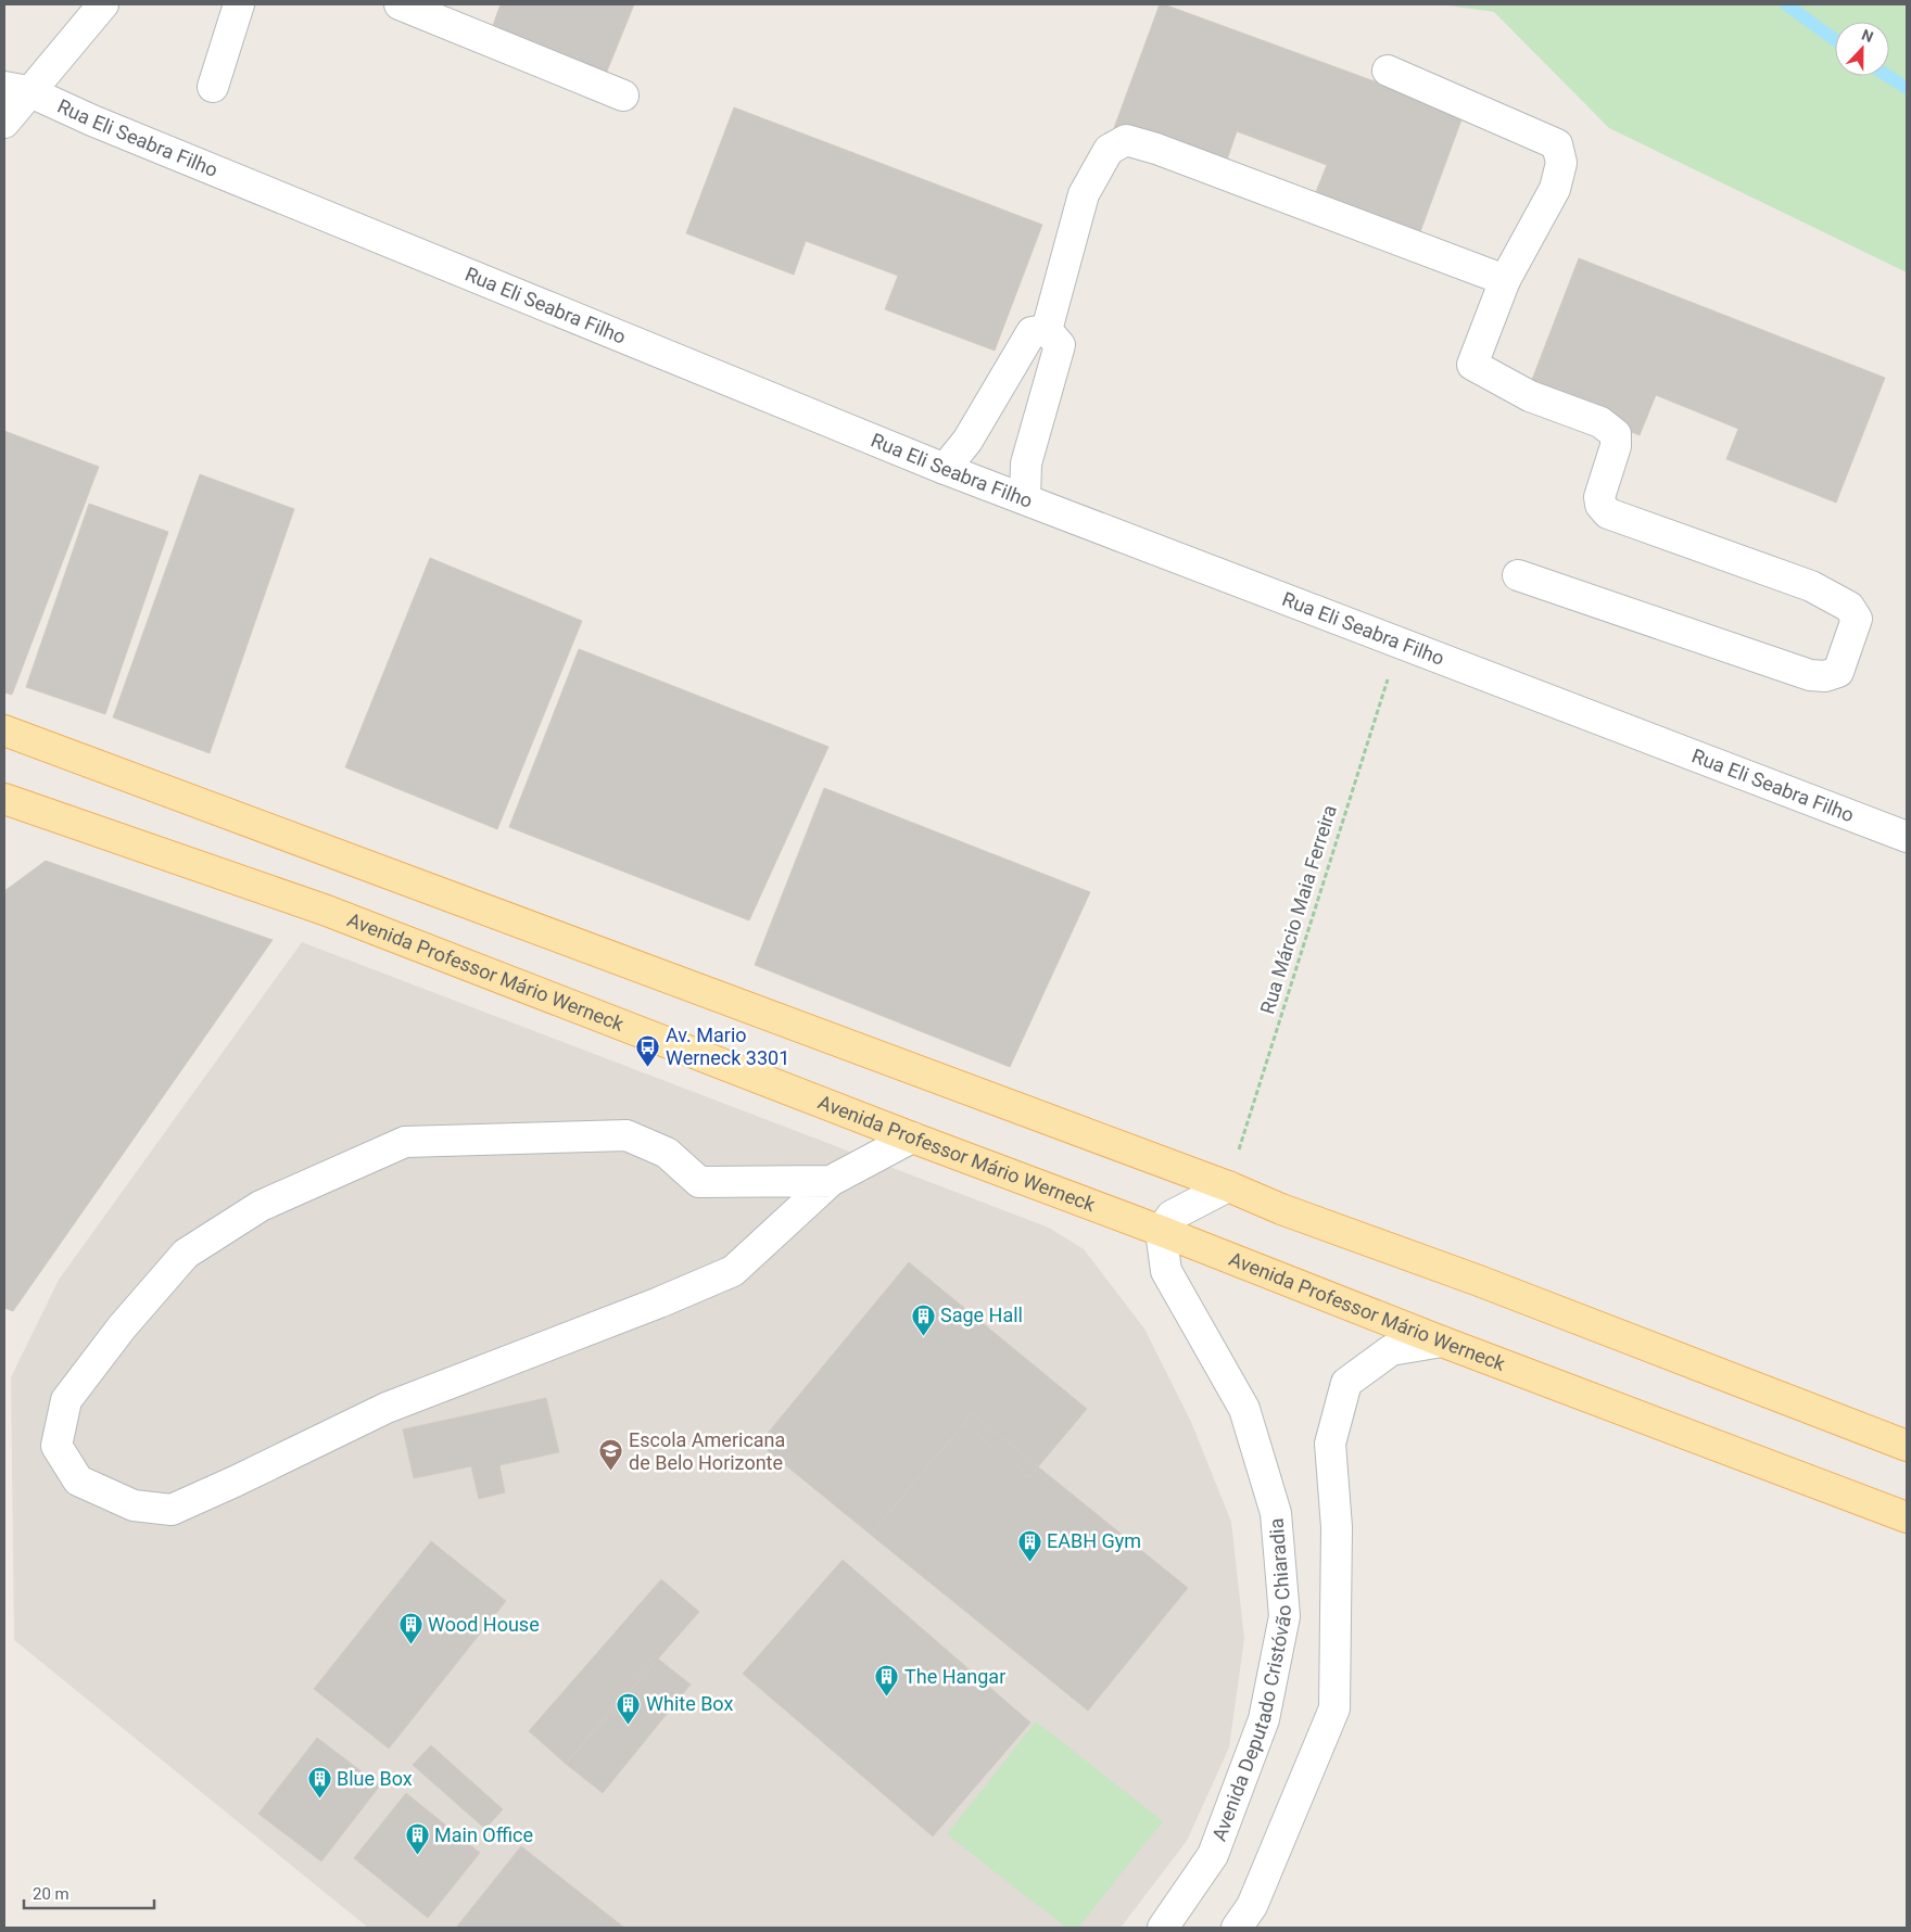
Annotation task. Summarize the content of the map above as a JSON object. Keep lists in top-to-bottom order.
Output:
{
  "streets": {
    "main road": ["Avenida Professor Mário Werneck"],
    "street": ["Rua Eli Seabra Filho", "Avenida Deputado Cristóvão Chiaradia"],
    "path": ["Rua Márcio Maia Ferreira"]
  },
  "crossings": [
    ["Rua Eli Seabra Filho", "Rua Márcio Maia Ferreira"],
    ["Avenida Professor Mário Werneck", "Avenida Deputado Cristóvão Chiaradia"]
  ],
  "places": {
    "bus stop": ["Av. Mario Werneck 3301"],
    "building": [
      "Sage Hall",
      "EABH Gym",
      "Wood House",
      "The Hangar",
      "White Box",
      "Blue Box",
      "Main Office"
    ],
    "school or university": ["Escola Americana de Belo Horizonte"]
  },
  "scale_bar": "20 m",
  "north": "top"
}
